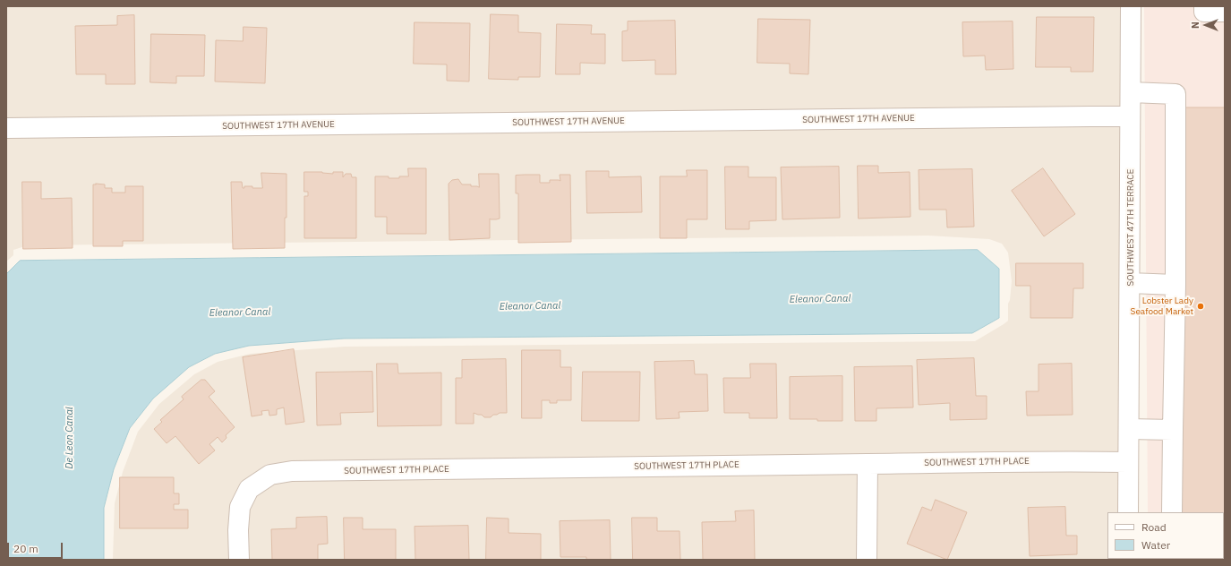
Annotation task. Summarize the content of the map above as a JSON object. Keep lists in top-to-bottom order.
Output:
{
  "streets": {
    "street": ["SOUTHWEST 17TH AVENUE", "SOUTHWEST 47TH TERRACE", "SOUTHWEST 17TH PLACE"]
  },
  "crossings": [
    ["SOUTHWEST 17TH AVENUE", "SOUTHWEST 47TH TERRACE"],
    ["SOUTHWEST 47TH TERRACE", "SOUTHWEST 17TH PLACE"]
  ],
  "water": ["Eleanor Canal", "De Leon Canal"],
  "places": ["Lobster Lady Seafood Market"],
  "legend": ["Road", "Water"],
  "scale_bar": "20 m",
  "north": "left"
}
